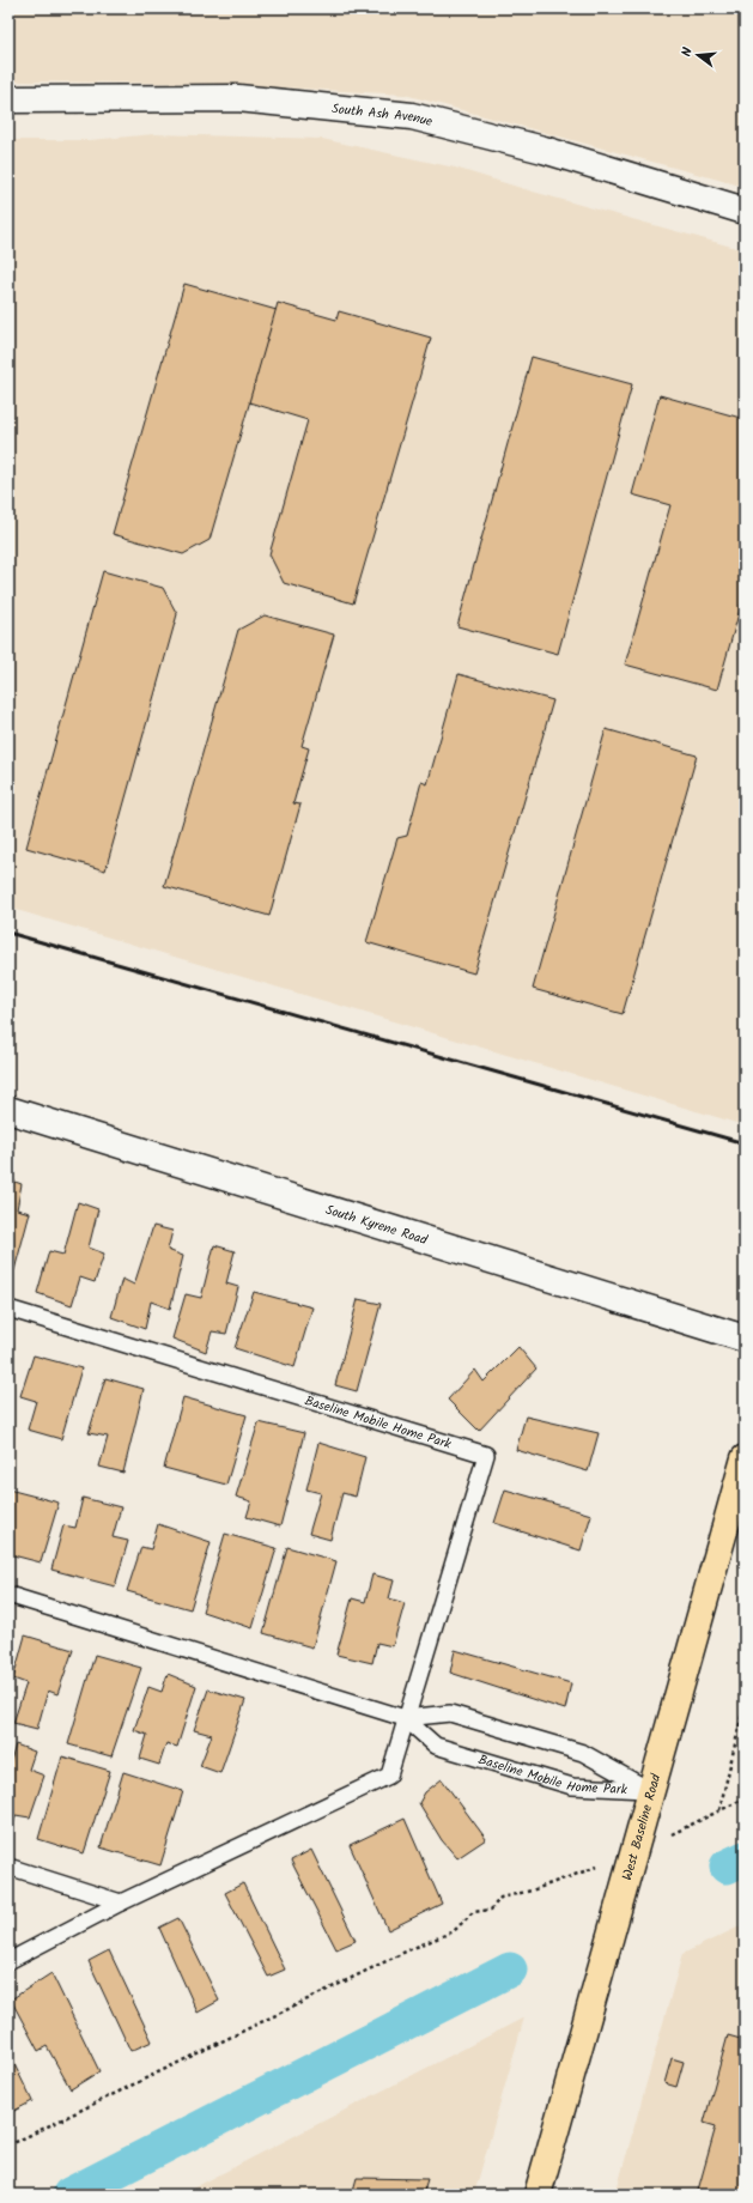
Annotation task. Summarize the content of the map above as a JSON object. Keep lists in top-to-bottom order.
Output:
{
  "streets": {
    "main road": ["West Baseline Road"],
    "street": ["South Ash Avenue", "South Kyrene Road"],
    "lane": ["Baseline Mobile Home Park"]
  },
  "crossings": [
    ["Baseline Mobile Home Park", "West Baseline Road"]
  ],
  "north": "left"
}
